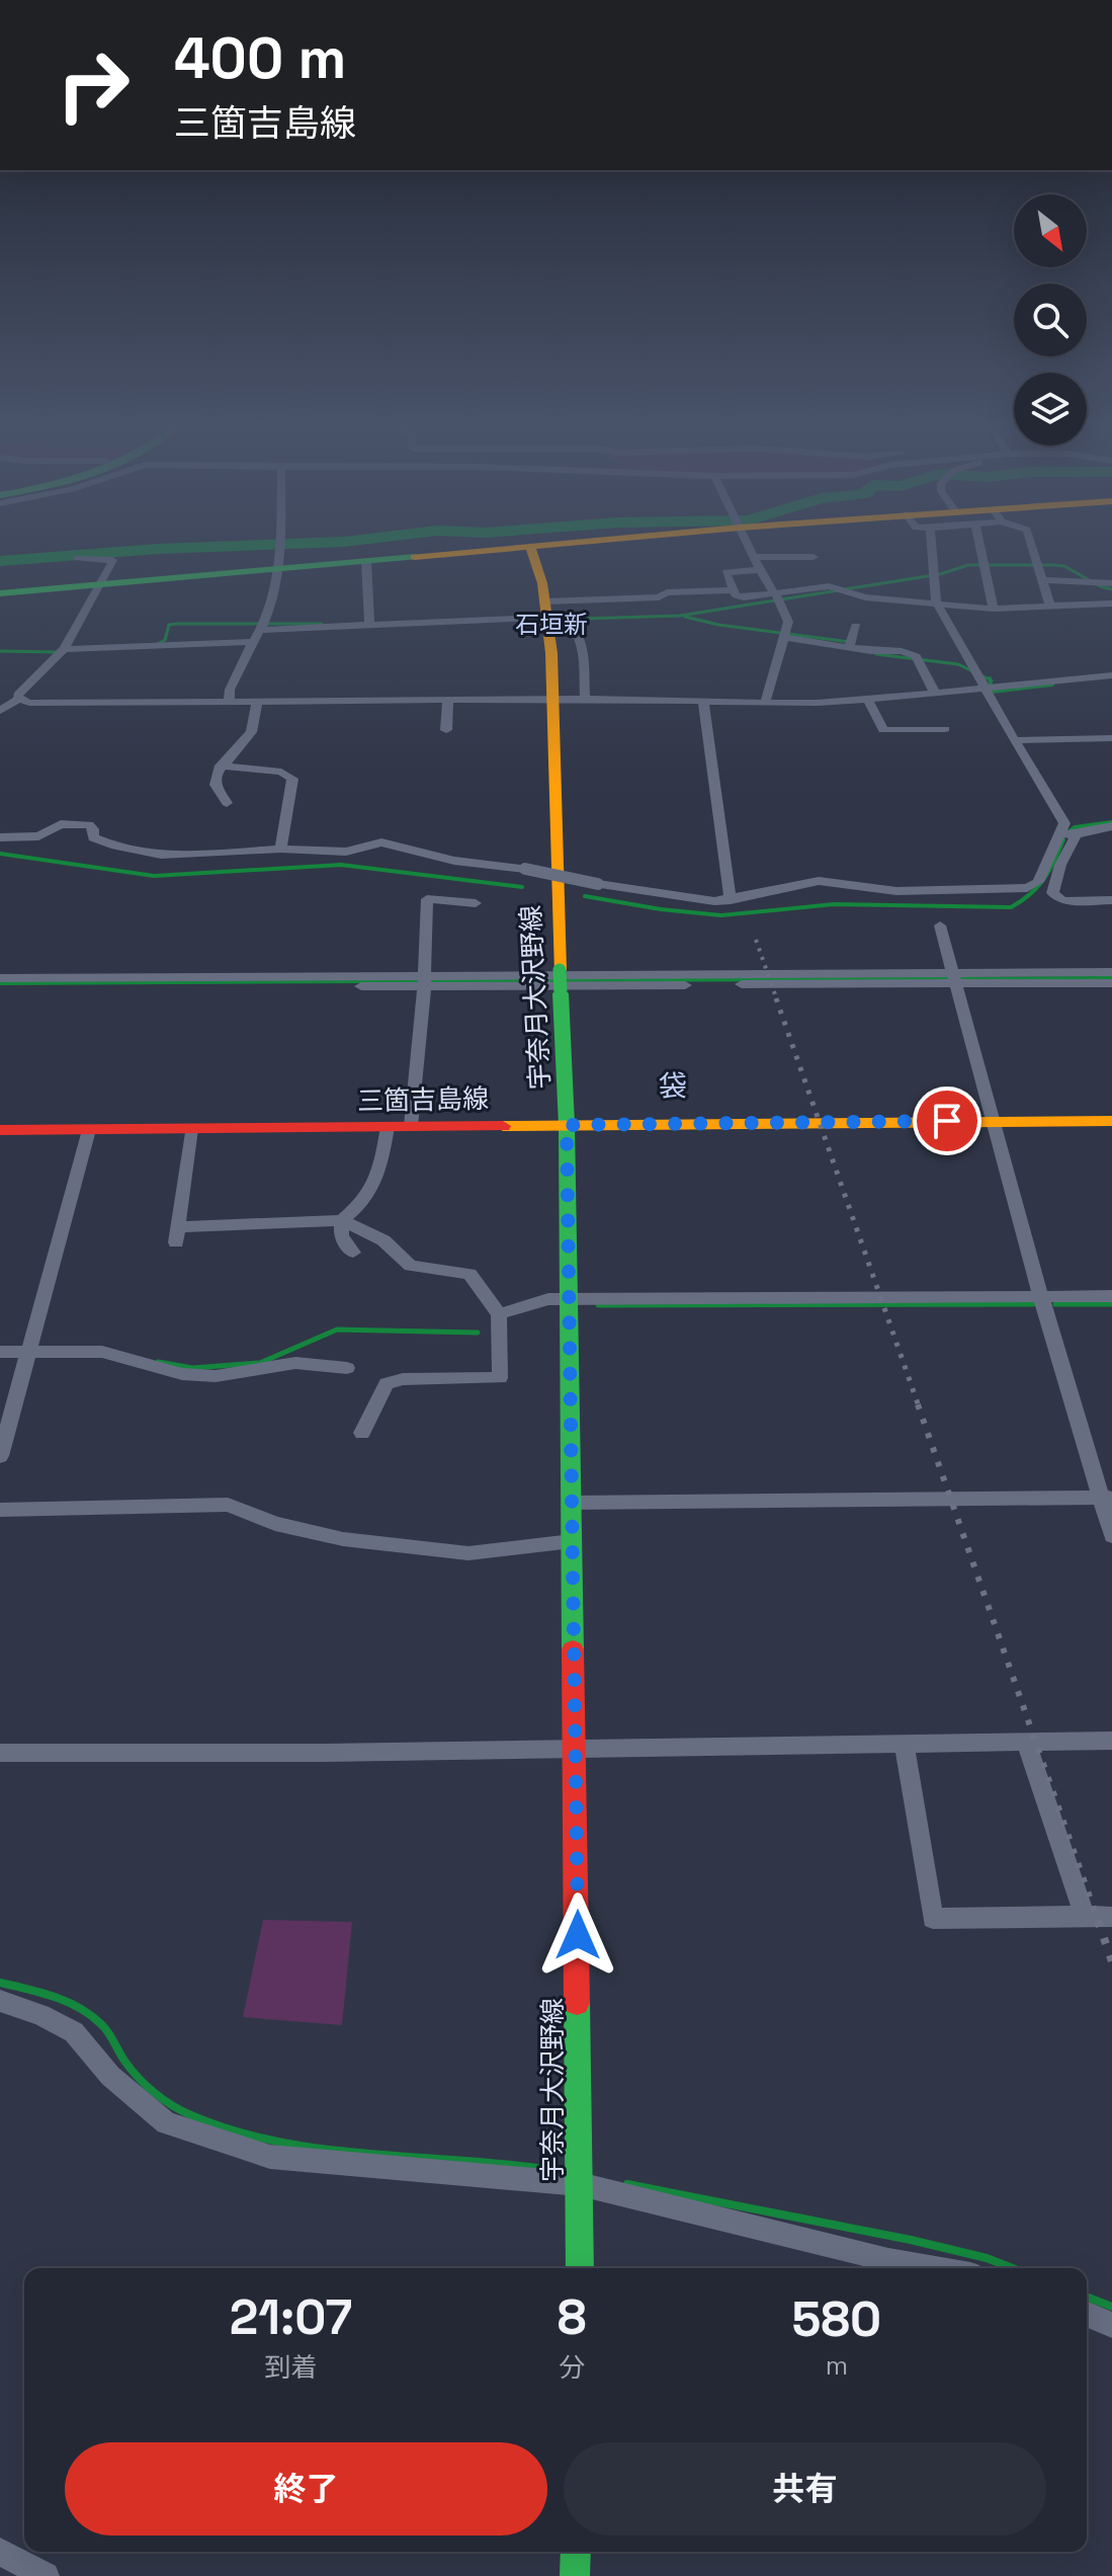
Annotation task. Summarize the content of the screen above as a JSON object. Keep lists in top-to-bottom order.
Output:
{
  "streets": {
    "main road": ["宇奈月大沢野線", "三箇吉島線"]
  },
  "crossings": [
    ["宇奈月大沢野線", "三箇吉島線"]
  ],
  "districts": ["石垣新", "袋"],
  "north": "bottom right",
  "page": {
    "turn": ["400 m", "三箇吉島線"],
    "eta": [
      "21:07",
      "到着",
      "8",
      "分",
      "580",
      "m"
    ],
    "buttons": ["終了", "共有"]
  }
}
